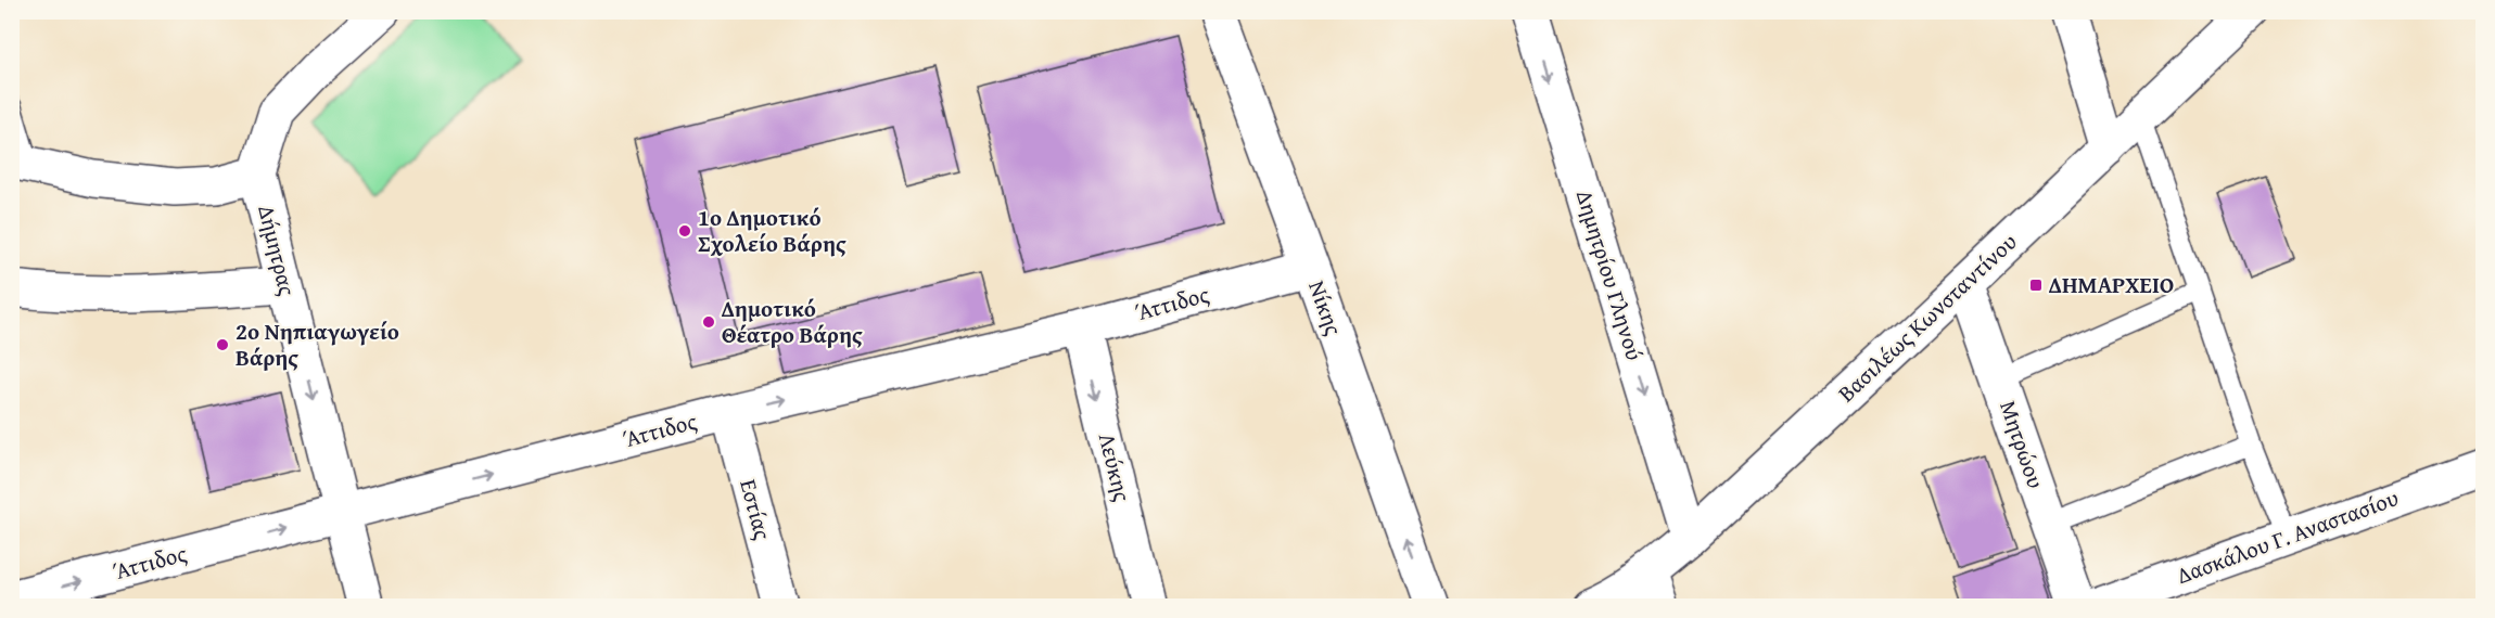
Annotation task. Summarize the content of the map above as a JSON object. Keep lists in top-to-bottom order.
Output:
{
  "streets": {
    "street": [
      "Δήμητρας",
      "Δημητρίου Γληνού",
      "Άττιδος",
      "Νίκης",
      "Βασιλέως Κωνσταντίνου",
      "Μητρώου",
      "Λεύκης",
      "Εστίας",
      "Δασκάλου Γ. Αναστασίου"
    ]
  },
  "crossings": [
    ["Δήμητρας", "Άττιδος"],
    ["Δημητρίου Γληνού", "Βασιλέως Κωνσταντίνου"],
    ["Άττιδος", "Νίκης"],
    ["Άττιδος", "Λεύκης"],
    ["Άττιδος", "Εστίας"],
    ["Βασιλέως Κωνσταντίνου", "Μητρώου"]
  ],
  "one_way": [
    "Δημητρίου Γληνού",
    "Άττιδος",
    "Νίκης",
    "Λεύκης"
  ],
  "places": {
    "other": ["1ο Δημοτικό Σχολείο Βάρης", "Δημοτικό Θέατρο Βάρης", "2ο Νηπιαγωγείο Βάρης"],
    "transit": ["ΔΗΜΑΡΧΕΙΟ"]
  }
}
